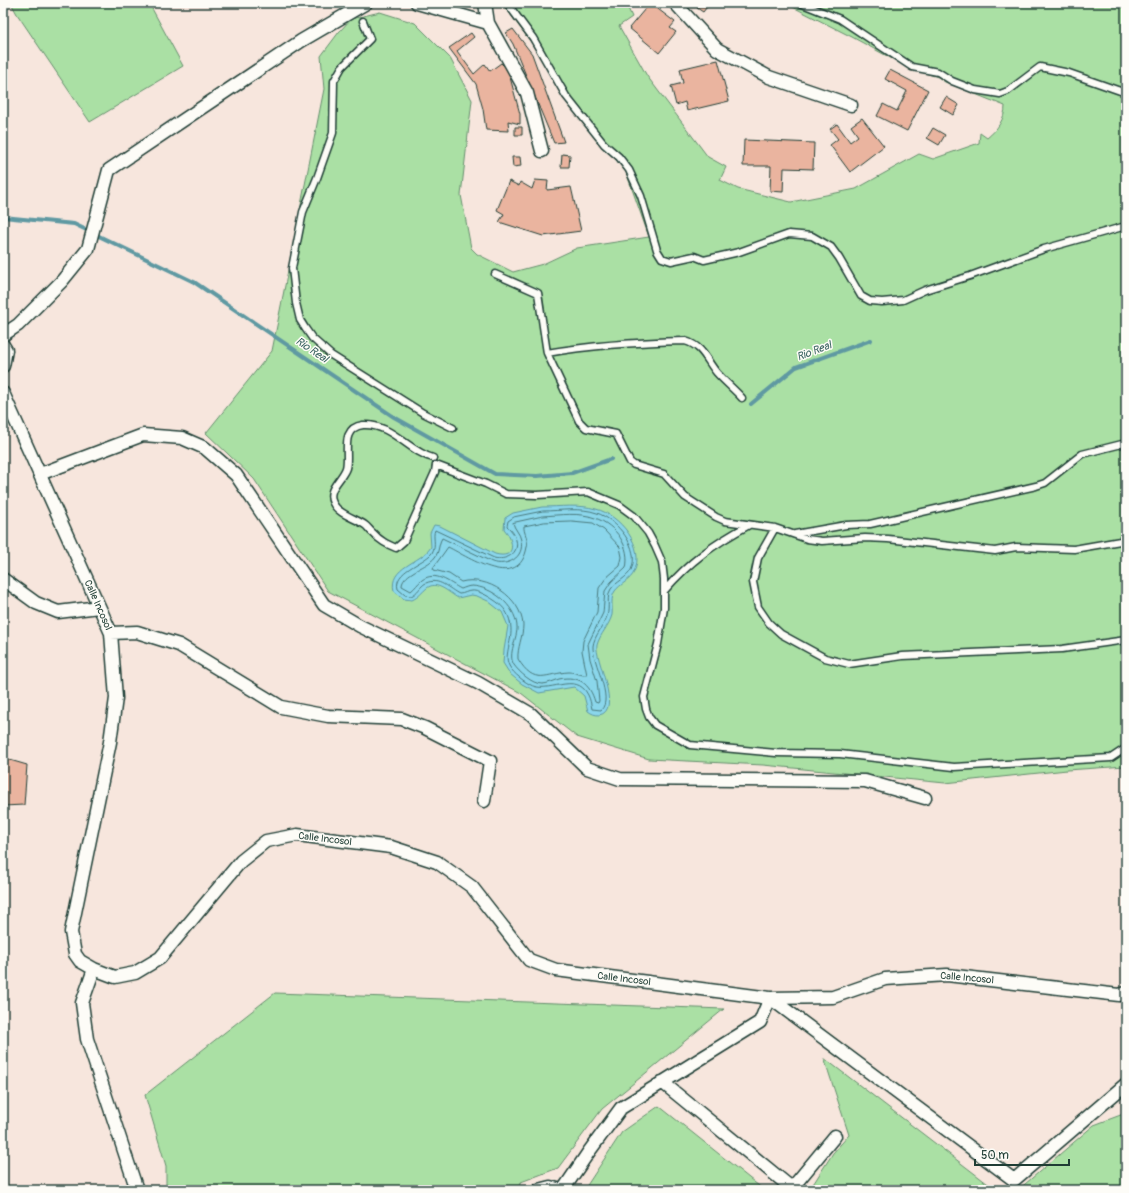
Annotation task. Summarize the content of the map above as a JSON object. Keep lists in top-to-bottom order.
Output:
{
  "streets": {
    "street": ["Calle Incosol"]
  },
  "water": ["Rio Real"],
  "scale_bar": "50 m"
}
